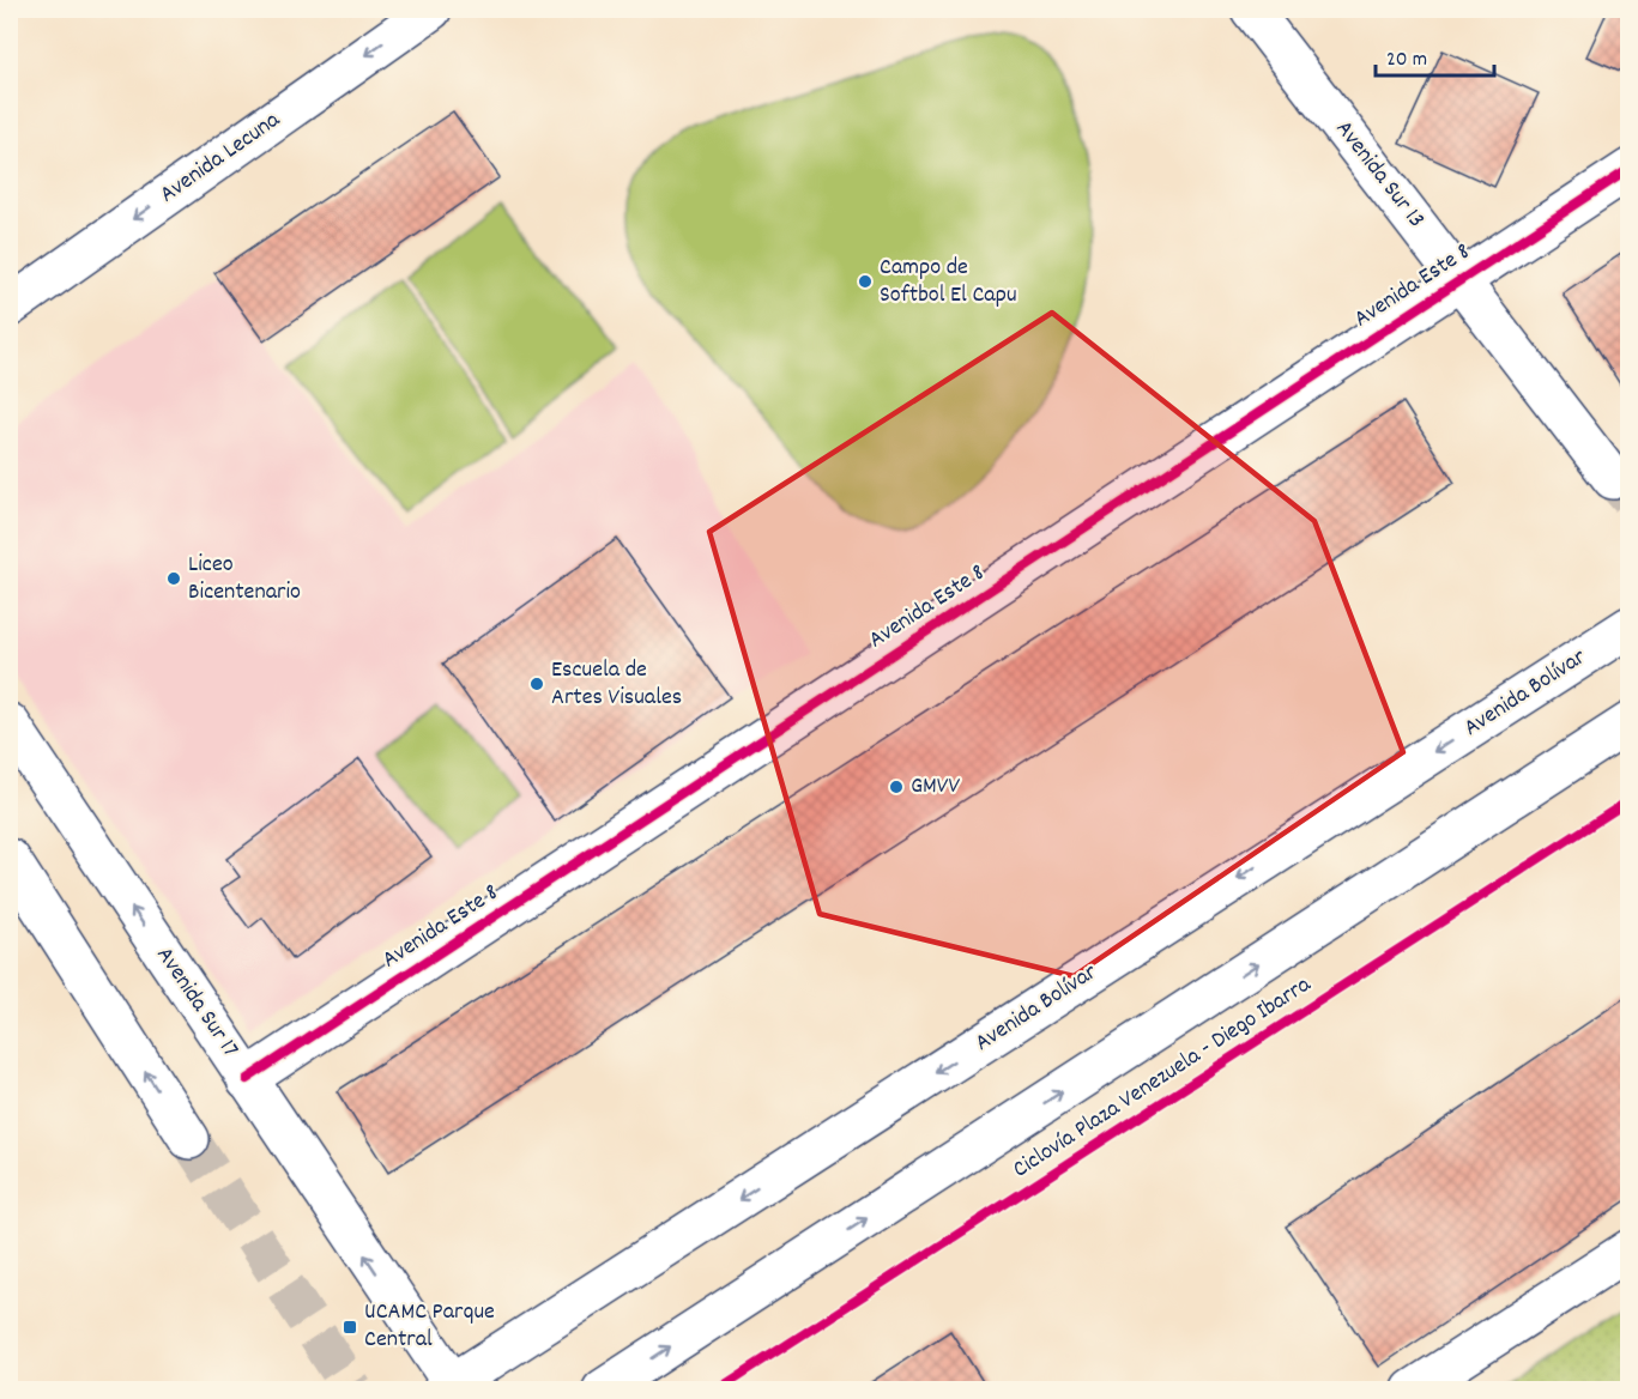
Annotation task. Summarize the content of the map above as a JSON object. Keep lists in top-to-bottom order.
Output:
{
  "streets": {
    "main road": [
      "Avenida Lecuna",
      "Avenida Sur 13",
      "Avenida Este 8",
      "Avenida Bolívar",
      "Avenida Sur 17"
    ],
    "cycle path": ["Ciclovía Plaza Venezuela - Diego Ibarra"]
  },
  "crossings": [
    ["Avenida Sur 13", "Avenida Este 8"],
    ["Avenida Este 8", "Avenida Sur 17"],
    ["Avenida Bolívar", "Avenida Sur 17"]
  ],
  "one_way": ["Avenida Lecuna"],
  "places": {
    "other": [
      "Campo de Softbol El Capu",
      "Liceo Bicentenario",
      "Escuela de Artes Visuales",
      "GMVV"
    ],
    "transit": ["UCAMC Parque Central"]
  },
  "scale_bar": "20 m"
}
